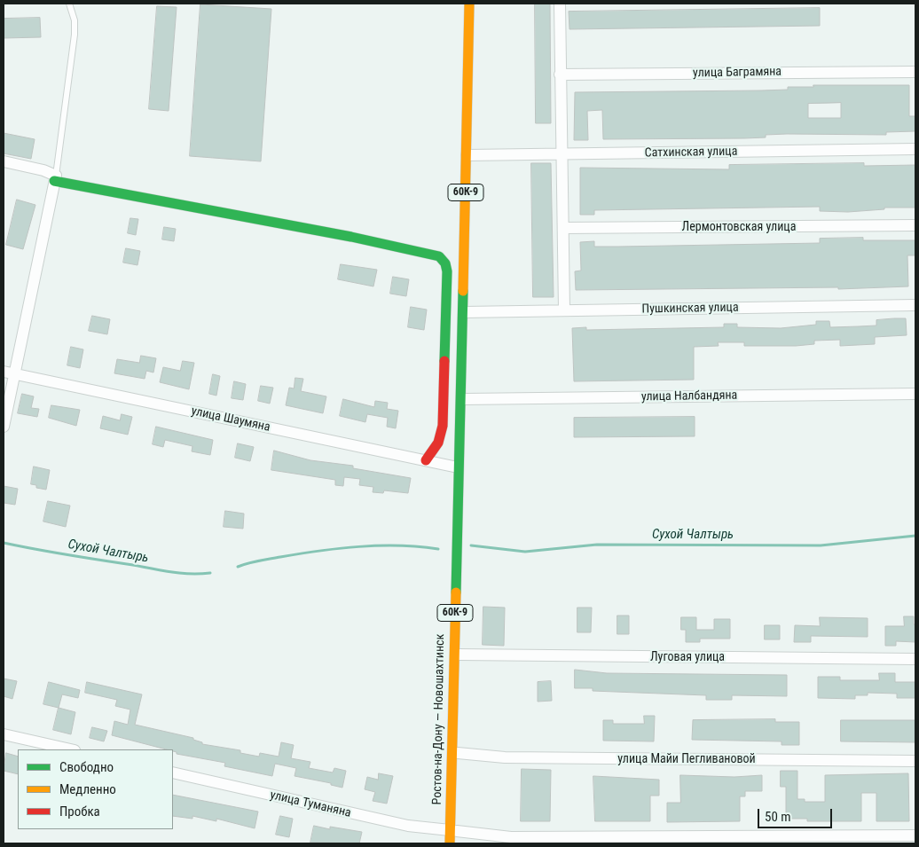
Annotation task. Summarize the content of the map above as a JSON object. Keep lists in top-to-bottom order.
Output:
{
  "streets": {
    "main road": ["60К-9", "Ростов-на-Дону — Новошахтинск"],
    "street": [
      "улица Баграмяна",
      "Сатхинская улица",
      "Лермонтовская улица",
      "Пушкинская улица",
      "улица Налбандяна",
      "улица Шаумяна",
      "Луговая улица",
      "улица Майи Пегливановой",
      "улица Туманяна"
    ]
  },
  "crossings": [
    ["Сатхинская улица", "Ростов-на-Дону — Новошахтинск"],
    ["Пушкинская улица", "Ростов-на-Дону — Новошахтинск"],
    ["улица Налбандяна", "Ростов-на-Дону — Новошахтинск"],
    ["улица Шаумяна", "Ростов-на-Дону — Новошахтинск"],
    ["Луговая улица", "Ростов-на-Дону — Новошахтинск"],
    ["Ростов-на-Дону — Новошахтинск", "улица Майи Пегливановой"],
    ["Ростов-на-Дону — Новошахтинск", "улица Туманяна"]
  ],
  "water": ["Сухой Чалтырь"],
  "legend": ["Свободно", "Медленно", "Пробка"],
  "scale_bar": "50 m"
}
